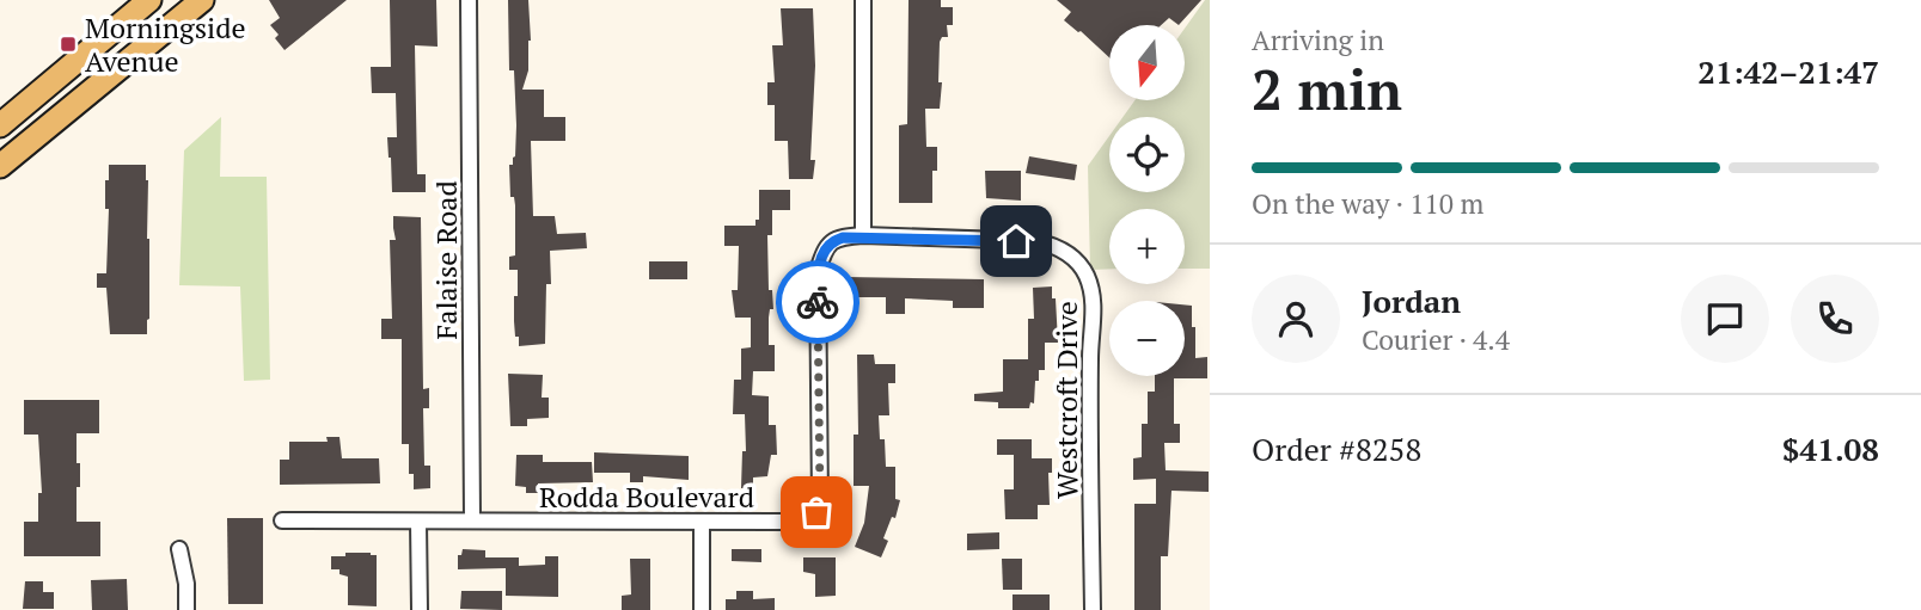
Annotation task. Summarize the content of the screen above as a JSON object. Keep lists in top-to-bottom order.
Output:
{
  "streets": {
    "street": ["Falaise Road", "Westcroft Drive", "Rodda Boulevard"]
  },
  "crossings": [
    ["Falaise Road", "Rodda Boulevard"],
    ["Westcroft Drive", "Rodda Boulevard"]
  ],
  "places": {
    "transit": ["Morningside Avenue"]
  },
  "north": "bottom",
  "page": {
    "heading": ["2 min", "Arriving in", "21:42–21:47"],
    "panel": [
      "Jordan",
      "Courier · 4.4",
      "Order #8258",
      "$41.08"
    ],
    "map_buttons": ["+", "−"],
    "bar": "On the way · 110 m"
  }
}
